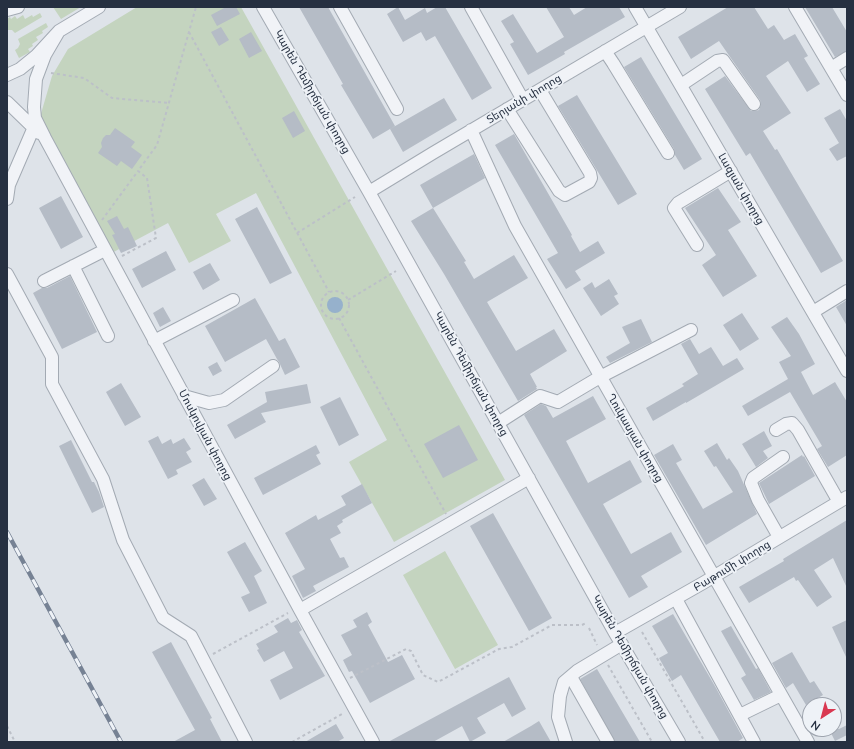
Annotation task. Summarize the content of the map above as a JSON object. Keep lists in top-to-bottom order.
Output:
{
  "streets": {
    "street": [
      "Կարեն Դեմիրճյան փողոց",
      "Տերյանի փողոց",
      "Լազյան փողոց",
      "Մոսկովյան փողոց",
      "Ղուկասյան փողոց",
      "Բաթումի փողոց"
    ]
  },
  "crossings": [
    ["Կարեն Դեմիրճյան փողոց", "Տերյանի փողոց"],
    ["Կարեն Դեմիրճյան փողոց", "Բաթումի փողոց"],
    ["Տերյանի փողոց", "Լազյան փողոց"],
    ["Տերյանի փողոց", "Ղուկասյան փողոց"],
    ["Ղուկասյան փողոց", "Բաթումի փողոց"]
  ],
  "north": "bottom left"
}
